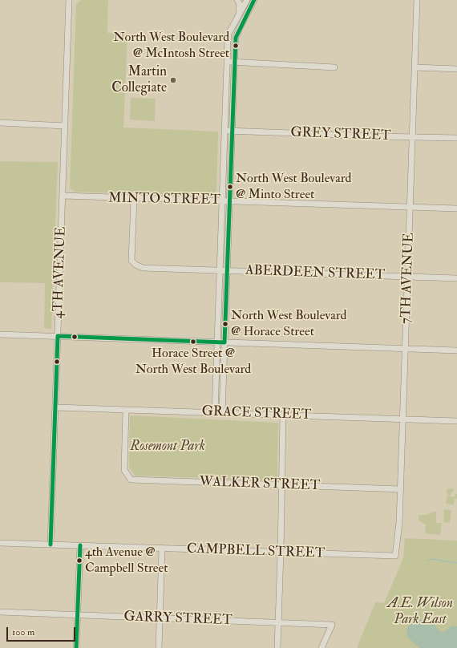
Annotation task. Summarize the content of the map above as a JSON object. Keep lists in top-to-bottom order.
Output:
{
  "streets": {
    "street": [
      "GREY STREET",
      "MINTO STREET",
      "4TH AVENUE",
      "ABERDEEN STREET",
      "7TH AVENUE",
      "GRACE STREET",
      "WALKER STREET",
      "CAMPBELL STREET",
      "GARRY STREET"
    ]
  },
  "crossings": [
    ["GREY STREET", "7TH AVENUE"],
    ["MINTO STREET", "4TH AVENUE"],
    ["MINTO STREET", "ABERDEEN STREET"],
    ["MINTO STREET", "7TH AVENUE"],
    ["4TH AVENUE", "GRACE STREET"],
    ["4TH AVENUE", "CAMPBELL STREET"],
    ["ABERDEEN STREET", "7TH AVENUE"],
    ["7TH AVENUE", "GRACE STREET"],
    ["7TH AVENUE", "WALKER STREET"],
    ["7TH AVENUE", "CAMPBELL STREET"],
    ["GRACE STREET", "WALKER STREET"]
  ],
  "parks": ["Rosemont Park", "A.E. Wilson Park East"],
  "places": [
    "North West Boulevard @ McIntosh Street",
    "Martin Collegiate",
    "North West Boulevard @ Minto Street",
    "North West Boulevard @ Horace Street",
    "Horace Street @ North West Boulevard",
    "4th Avenue @ Campbell Street"
  ],
  "scale_bar": "100 m"
}
